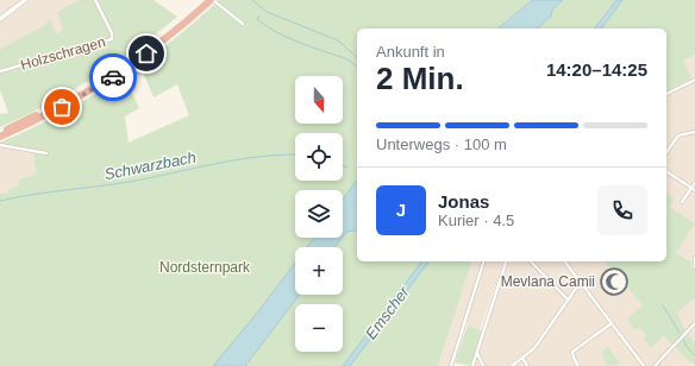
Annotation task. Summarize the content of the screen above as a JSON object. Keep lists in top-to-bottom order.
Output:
{
  "streets": {
    "street": ["Holzschragen"]
  },
  "water": ["Schwarzbach", "Emscher"],
  "parks": ["Nordsternpark"],
  "places": {
    "mosque": ["Mevlana Camii"]
  },
  "north": "bottom",
  "page": {
    "heading": ["2 Min.", "Ankunft in", "14:20–14:25"],
    "panel": ["Jonas", "Kurier · 4.5"],
    "map_buttons": ["+", "−"],
    "bar": "Unterwegs · 100 m",
    "round": "J"
  }
}
